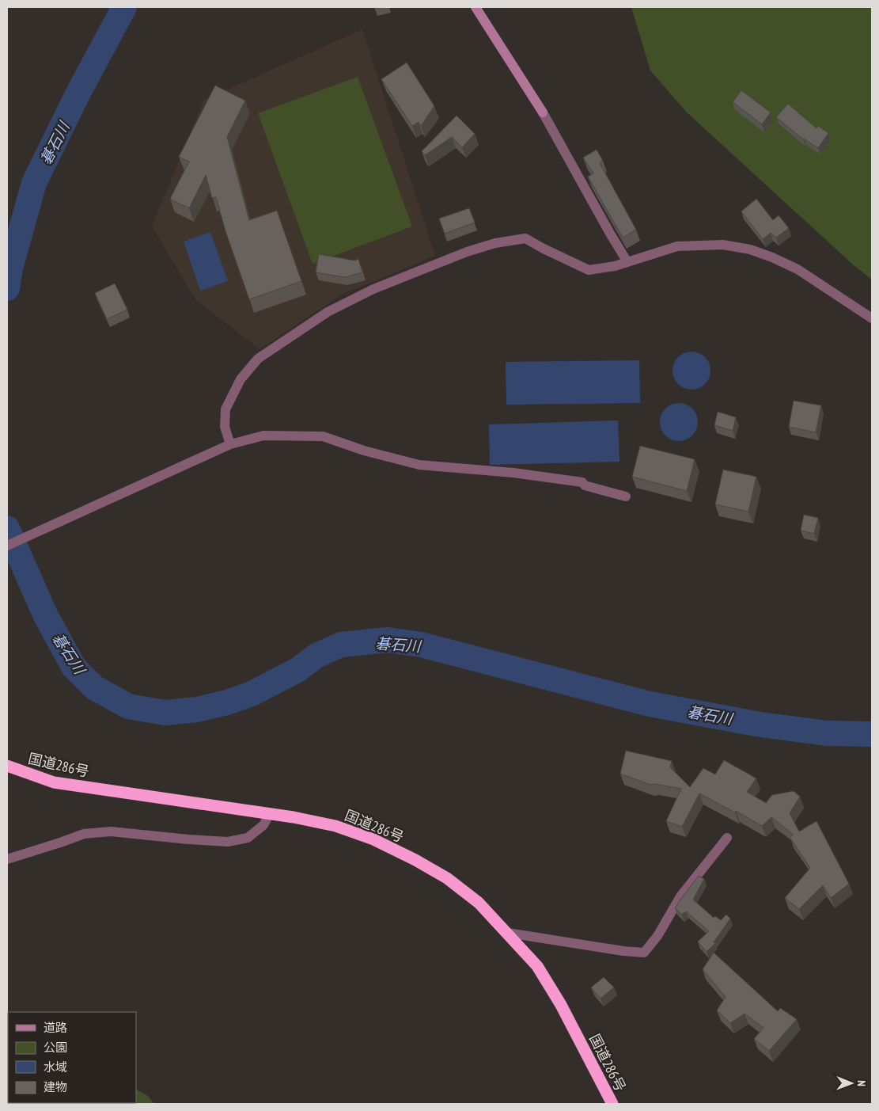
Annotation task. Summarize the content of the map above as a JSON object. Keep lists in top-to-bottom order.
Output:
{
  "streets": {
    "highway": ["国道286号"]
  },
  "water": ["碁石川"],
  "legend": [
    "道路",
    "公園",
    "水域",
    "建物"
  ],
  "north": "right"
}
